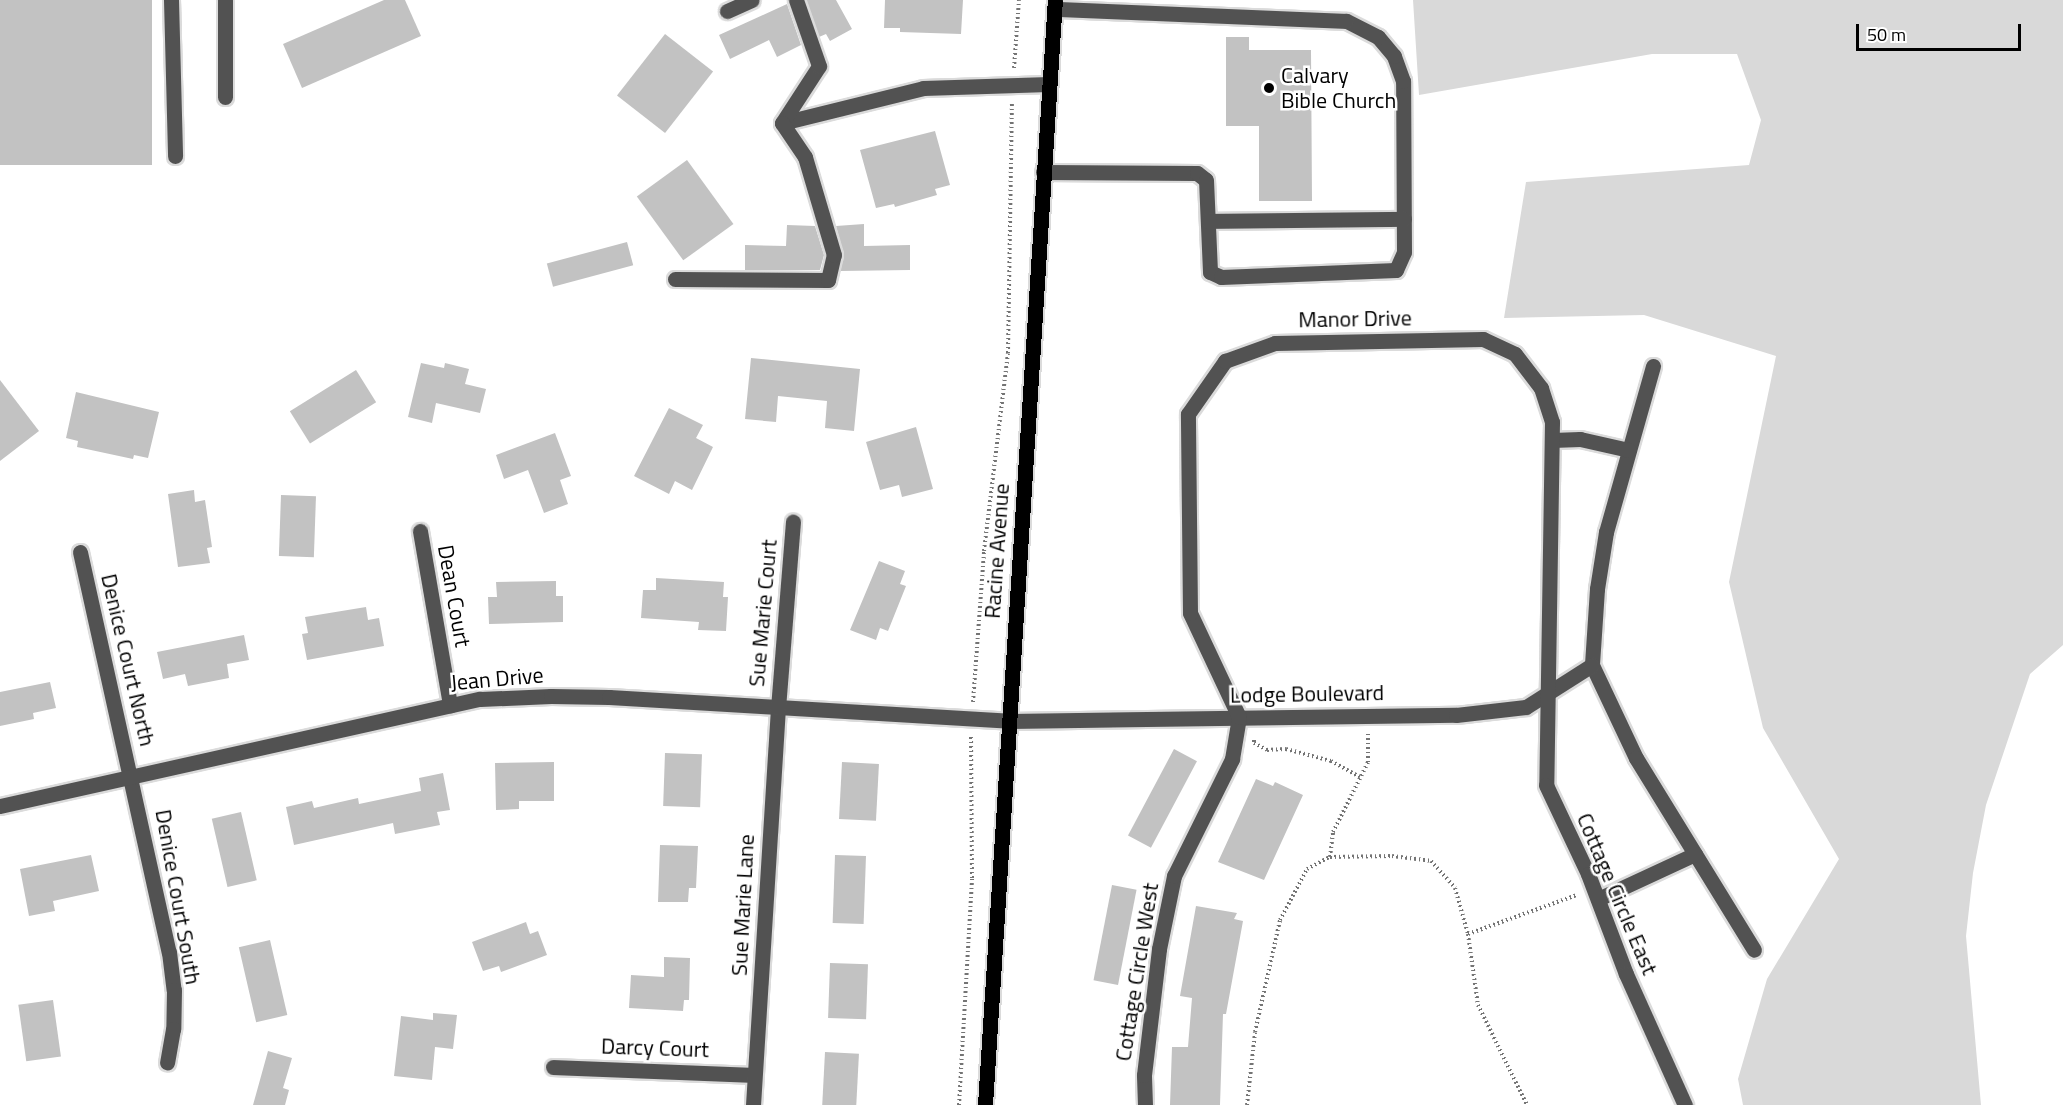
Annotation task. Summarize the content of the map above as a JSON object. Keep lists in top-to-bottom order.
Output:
{
  "streets": {
    "main road": ["Racine Avenue"],
    "street": [
      "Manor Drive",
      "Dean Court",
      "Sue Marie Court",
      "Denice Court North",
      "Jean Drive",
      "Lodge Boulevard",
      "Cottage Circle East",
      "Denice Court South",
      "Sue Marie Lane",
      "Cottage Circle West",
      "Darcy Court"
    ]
  },
  "crossings": [
    ["Manor Drive", "Lodge Boulevard"],
    ["Manor Drive", "Cottage Circle East"],
    ["Manor Drive", "Cottage Circle West"],
    ["Racine Avenue", "Jean Drive"],
    ["Racine Avenue", "Lodge Boulevard"],
    ["Dean Court", "Jean Drive"],
    ["Sue Marie Court", "Jean Drive"],
    ["Sue Marie Court", "Sue Marie Lane"],
    ["Denice Court North", "Jean Drive"],
    ["Denice Court North", "Denice Court South"],
    ["Jean Drive", "Lodge Boulevard"],
    ["Jean Drive", "Denice Court South"],
    ["Jean Drive", "Sue Marie Lane"],
    ["Lodge Boulevard", "Cottage Circle East"],
    ["Lodge Boulevard", "Cottage Circle West"],
    ["Sue Marie Lane", "Darcy Court"]
  ],
  "places": ["Calvary Bible Church"],
  "scale_bar": "50 m"
}
